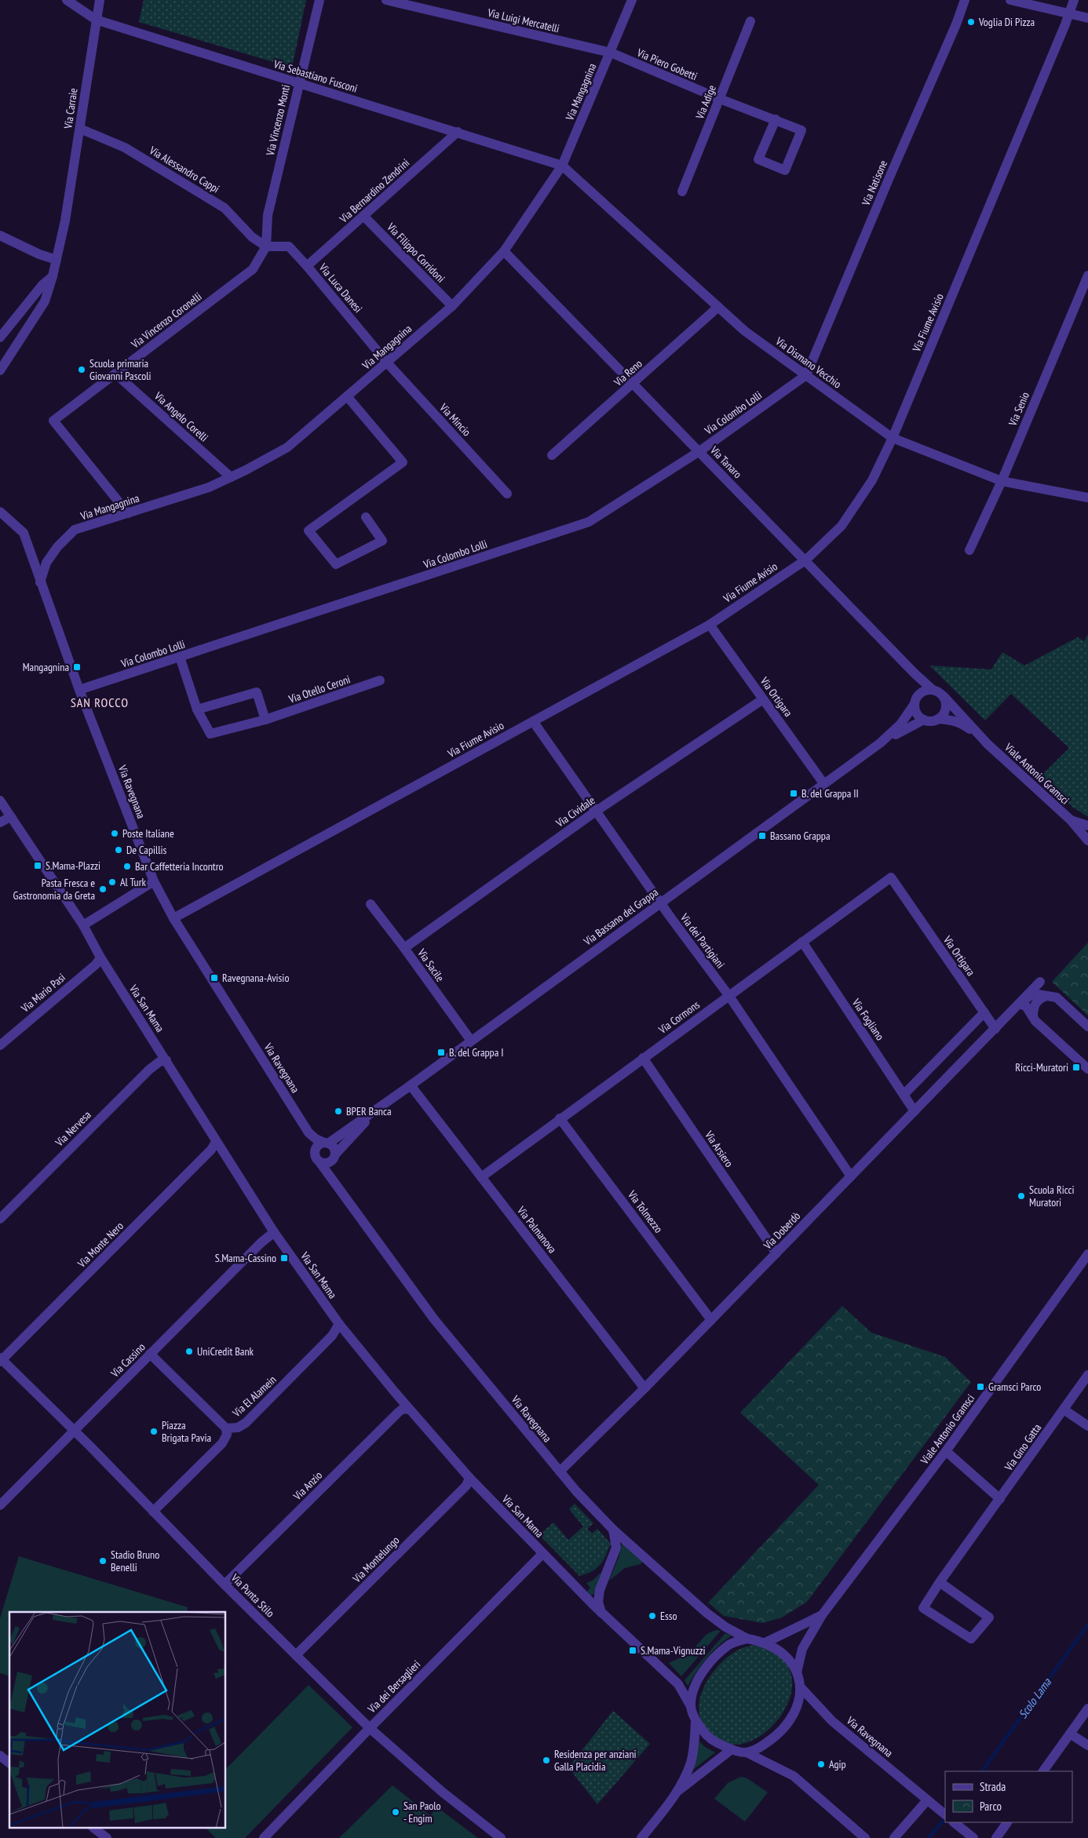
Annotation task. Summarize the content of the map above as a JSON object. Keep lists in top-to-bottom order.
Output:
{
  "streets": {
    "street": [
      "Via Luigi Mercatelli",
      "Via Piero Gobetti",
      "Via Sebastiano Fusconi",
      "Via Mangagnina",
      "Via Adige",
      "Via Carraie",
      "Via Vincenzo Monti",
      "Via Alessandro Cappi",
      "Via Natisone",
      "Via Bernardino Zendrini",
      "Via Filippo Corridoni",
      "Via Luca Danesi",
      "Via Vincenzo Coronelli",
      "Via Fiume Avisio",
      "Via Dismano Vecchio",
      "Via Reno",
      "Via Senio",
      "Via Colombo Lolli",
      "Via Angelo Corelli",
      "Via Mincio",
      "Via Tanaro",
      "Via Otello Ceroni",
      "Via Ortigara",
      "Viale Antonio Gramsci",
      "Via Ravegnana",
      "Via Cividale",
      "Via Bassano del Grappa",
      "Via dei Partigiani",
      "Via Sacile",
      "Via Mario Pasi",
      "Via San Mama",
      "Via Cormons",
      "Via Fogliano",
      "Via Nervesa",
      "Via Arsiero",
      "Via Tolmezzo",
      "Via Palmanova",
      "Via Doberdò",
      "Via Monte Nero",
      "Via Cassino",
      "Via El Alamein",
      "Via Gino Gatta",
      "Via Anzio",
      "Via Montelungo",
      "Via Punta Stilo",
      "Via dei Bersaglieri"
    ]
  },
  "crossings": [
    ["Via Luigi Mercatelli", "Via Piero Gobetti"],
    ["Via Luigi Mercatelli", "Via Mangagnina"],
    ["Via Piero Gobetti", "Via Mangagnina"],
    ["Via Piero Gobetti", "Via Adige"],
    ["Via Sebastiano Fusconi", "Via Mangagnina"],
    ["Via Sebastiano Fusconi", "Via Carraie"],
    ["Via Sebastiano Fusconi", "Via Vincenzo Monti"],
    ["Via Sebastiano Fusconi", "Via Bernardino Zendrini"],
    ["Via Sebastiano Fusconi", "Via Dismano Vecchio"],
    ["Via Mangagnina", "Via Filippo Corridoni"],
    ["Via Mangagnina", "Via Luca Danesi"],
    ["Via Mangagnina", "Via Vincenzo Coronelli"],
    ["Via Mangagnina", "Via Dismano Vecchio"],
    ["Via Mangagnina", "Via Angelo Corelli"],
    ["Via Mangagnina", "Via Mincio"],
    ["Via Mangagnina", "Via Tanaro"],
    ["Via Mangagnina", "Via Ravegnana"],
    ["Via Carraie", "Via Alessandro Cappi"],
    ["Via Vincenzo Monti", "Via Alessandro Cappi"],
    ["Via Vincenzo Monti", "Via Luca Danesi"],
    ["Via Vincenzo Monti", "Via Vincenzo Coronelli"],
    ["Via Alessandro Cappi", "Via Luca Danesi"],
    ["Via Alessandro Cappi", "Via Vincenzo Coronelli"],
    ["Via Natisone", "Via Dismano Vecchio"],
    ["Via Natisone", "Via Colombo Lolli"],
    ["Via Bernardino Zendrini", "Via Filippo Corridoni"],
    ["Via Bernardino Zendrini", "Via Luca Danesi"],
    ["Via Luca Danesi", "Via Vincenzo Coronelli"],
    ["Via Luca Danesi", "Via Mincio"],
    ["Via Vincenzo Coronelli", "Via Angelo Corelli"],
    ["Via Fiume Avisio", "Via Dismano Vecchio"],
    ["Via Fiume Avisio", "Via Tanaro"],
    ["Via Fiume Avisio", "Via Ortigara"],
    ["Via Fiume Avisio", "Via Ravegnana"],
    ["Via Fiume Avisio", "Via dei Partigiani"],
    ["Via Dismano Vecchio", "Via Reno"],
    ["Via Dismano Vecchio", "Via Senio"],
    ["Via Dismano Vecchio", "Via Colombo Lolli"],
    ["Via Reno", "Via Tanaro"],
    ["Via Colombo Lolli", "Via Tanaro"],
    ["Via Colombo Lolli", "Via Otello Ceroni"],
    ["Via Colombo Lolli", "Via Ravegnana"],
    ["Via Tanaro", "Viale Antonio Gramsci"],
    ["Via Tanaro", "Via Bassano del Grappa"],
    ["Via Ortigara", "Via Cividale"],
    ["Via Ortigara", "Via Bassano del Grappa"],
    ["Via Ortigara", "Via Cormons"],
    ["Via Ortigara", "Via Doberdò"],
    ["Viale Antonio Gramsci", "Via Ravegnana"],
    ["Viale Antonio Gramsci", "Via Bassano del Grappa"],
    ["Viale Antonio Gramsci", "Via San Mama"],
    ["Via Ravegnana", "Via Bassano del Grappa"],
    ["Via Ravegnana", "Via San Mama"],
    ["Via Ravegnana", "Via Doberdò"],
    ["Via Cividale", "Via dei Partigiani"],
    ["Via Cividale", "Via Sacile"],
    ["Via Bassano del Grappa", "Via dei Partigiani"],
    ["Via Bassano del Grappa", "Via Sacile"],
    ["Via Bassano del Grappa", "Via Palmanova"],
    ["Via dei Partigiani", "Via Cormons"],
    ["Via dei Partigiani", "Via Doberdò"],
    ["Via Mario Pasi", "Via San Mama"],
    ["Via San Mama", "Via Nervesa"],
    ["Via San Mama", "Via Monte Nero"],
    ["Via San Mama", "Via Cassino"],
    ["Via San Mama", "Via El Alamein"],
    ["Via San Mama", "Via Anzio"],
    ["Via San Mama", "Via Montelungo"],
    ["Via San Mama", "Via dei Bersaglieri"],
    ["Via Cormons", "Via Fogliano"],
    ["Via Cormons", "Via Arsiero"],
    ["Via Cormons", "Via Tolmezzo"],
    ["Via Cormons", "Via Palmanova"],
    ["Via Fogliano", "Via Doberdò"],
    ["Via Arsiero", "Via Doberdò"],
    ["Via Tolmezzo", "Via Doberdò"],
    ["Via Palmanova", "Via Doberdò"],
    ["Via Monte Nero", "Via Punta Stilo"],
    ["Via Cassino", "Via Punta Stilo"],
    ["Via El Alamein", "Via Punta Stilo"],
    ["Via Anzio", "Via Punta Stilo"],
    ["Via Montelungo", "Via Punta Stilo"],
    ["Via Punta Stilo", "Via dei Bersaglieri"]
  ],
  "districts": ["SAN ROCCO"],
  "water": ["Scolo Lama"],
  "places": {
    "other": [
      "Voglia Di Pizza",
      "Scuola primaria Giovanni Pascoli",
      "Poste Italiane",
      "De Capillis",
      "Bar Caffetteria Incontro",
      "Al Turk",
      "Pasta Fresca e Gastronomia da Greta",
      "BPER Banca",
      "Scuola Ricci Muratori",
      "UniCredit Bank",
      "Piazza Brigata Pavia",
      "Stadio Bruno Benelli",
      "Esso",
      "Residenza per anziani Galla Placidia",
      "Agip",
      "San Paolo - Engim"
    ],
    "transit": [
      "Mangagnina",
      "B. del Grappa II",
      "Bassano Grappa",
      "S.Mama-Plazzi",
      "Ravegnana-Avisio",
      "B. del Grappa I",
      "Ricci-Muratori",
      "S.Mama-Cassino",
      "Gramsci Parco",
      "S.Mama-Vignuzzi"
    ]
  },
  "legend": ["Strada", "Parco"]
}
